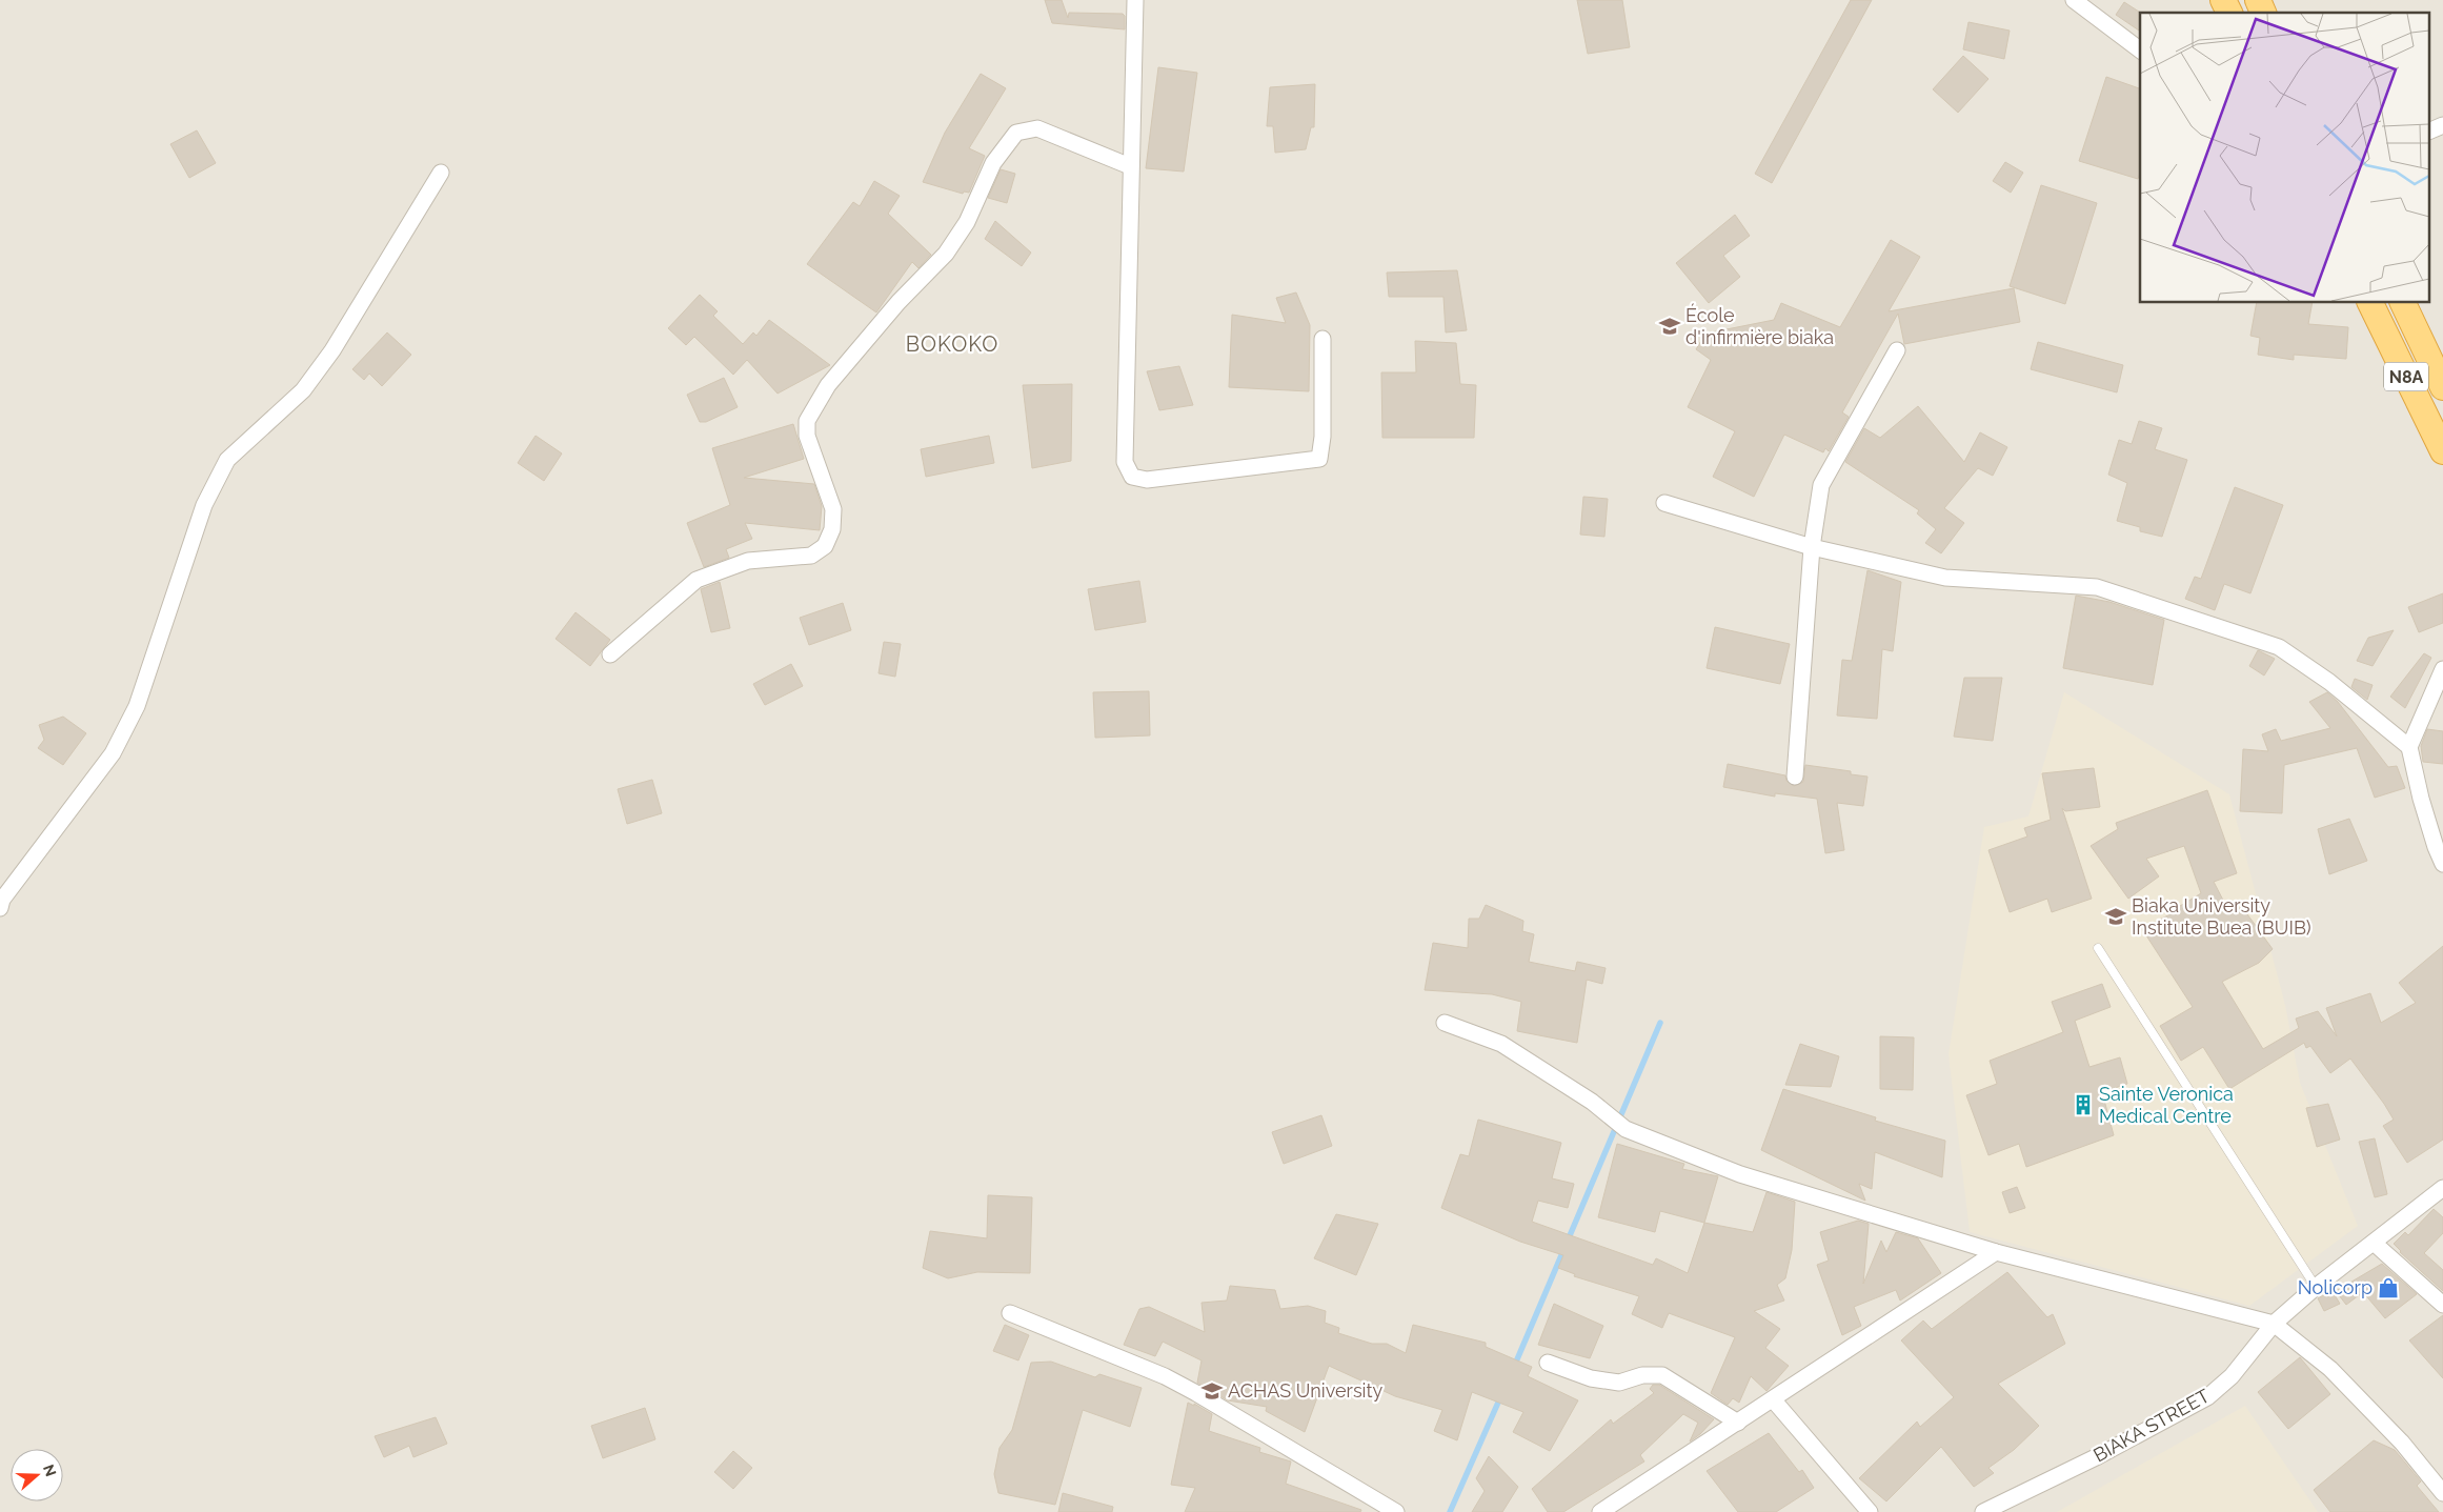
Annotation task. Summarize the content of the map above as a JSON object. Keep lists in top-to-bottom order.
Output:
{
  "streets": {
    "highway": ["N8A"],
    "street": ["BIAKA STREET"]
  },
  "districts": ["BOKOKO"],
  "places": {
    "school or university": ["École d'infirmière biaka", "Biaka University Institute Buea (BUIB)", "ACHAS University"],
    "building": ["Sainte Veronica Medical Centre"],
    "shop": ["Nolicorp"]
  },
  "north": "right"
}
